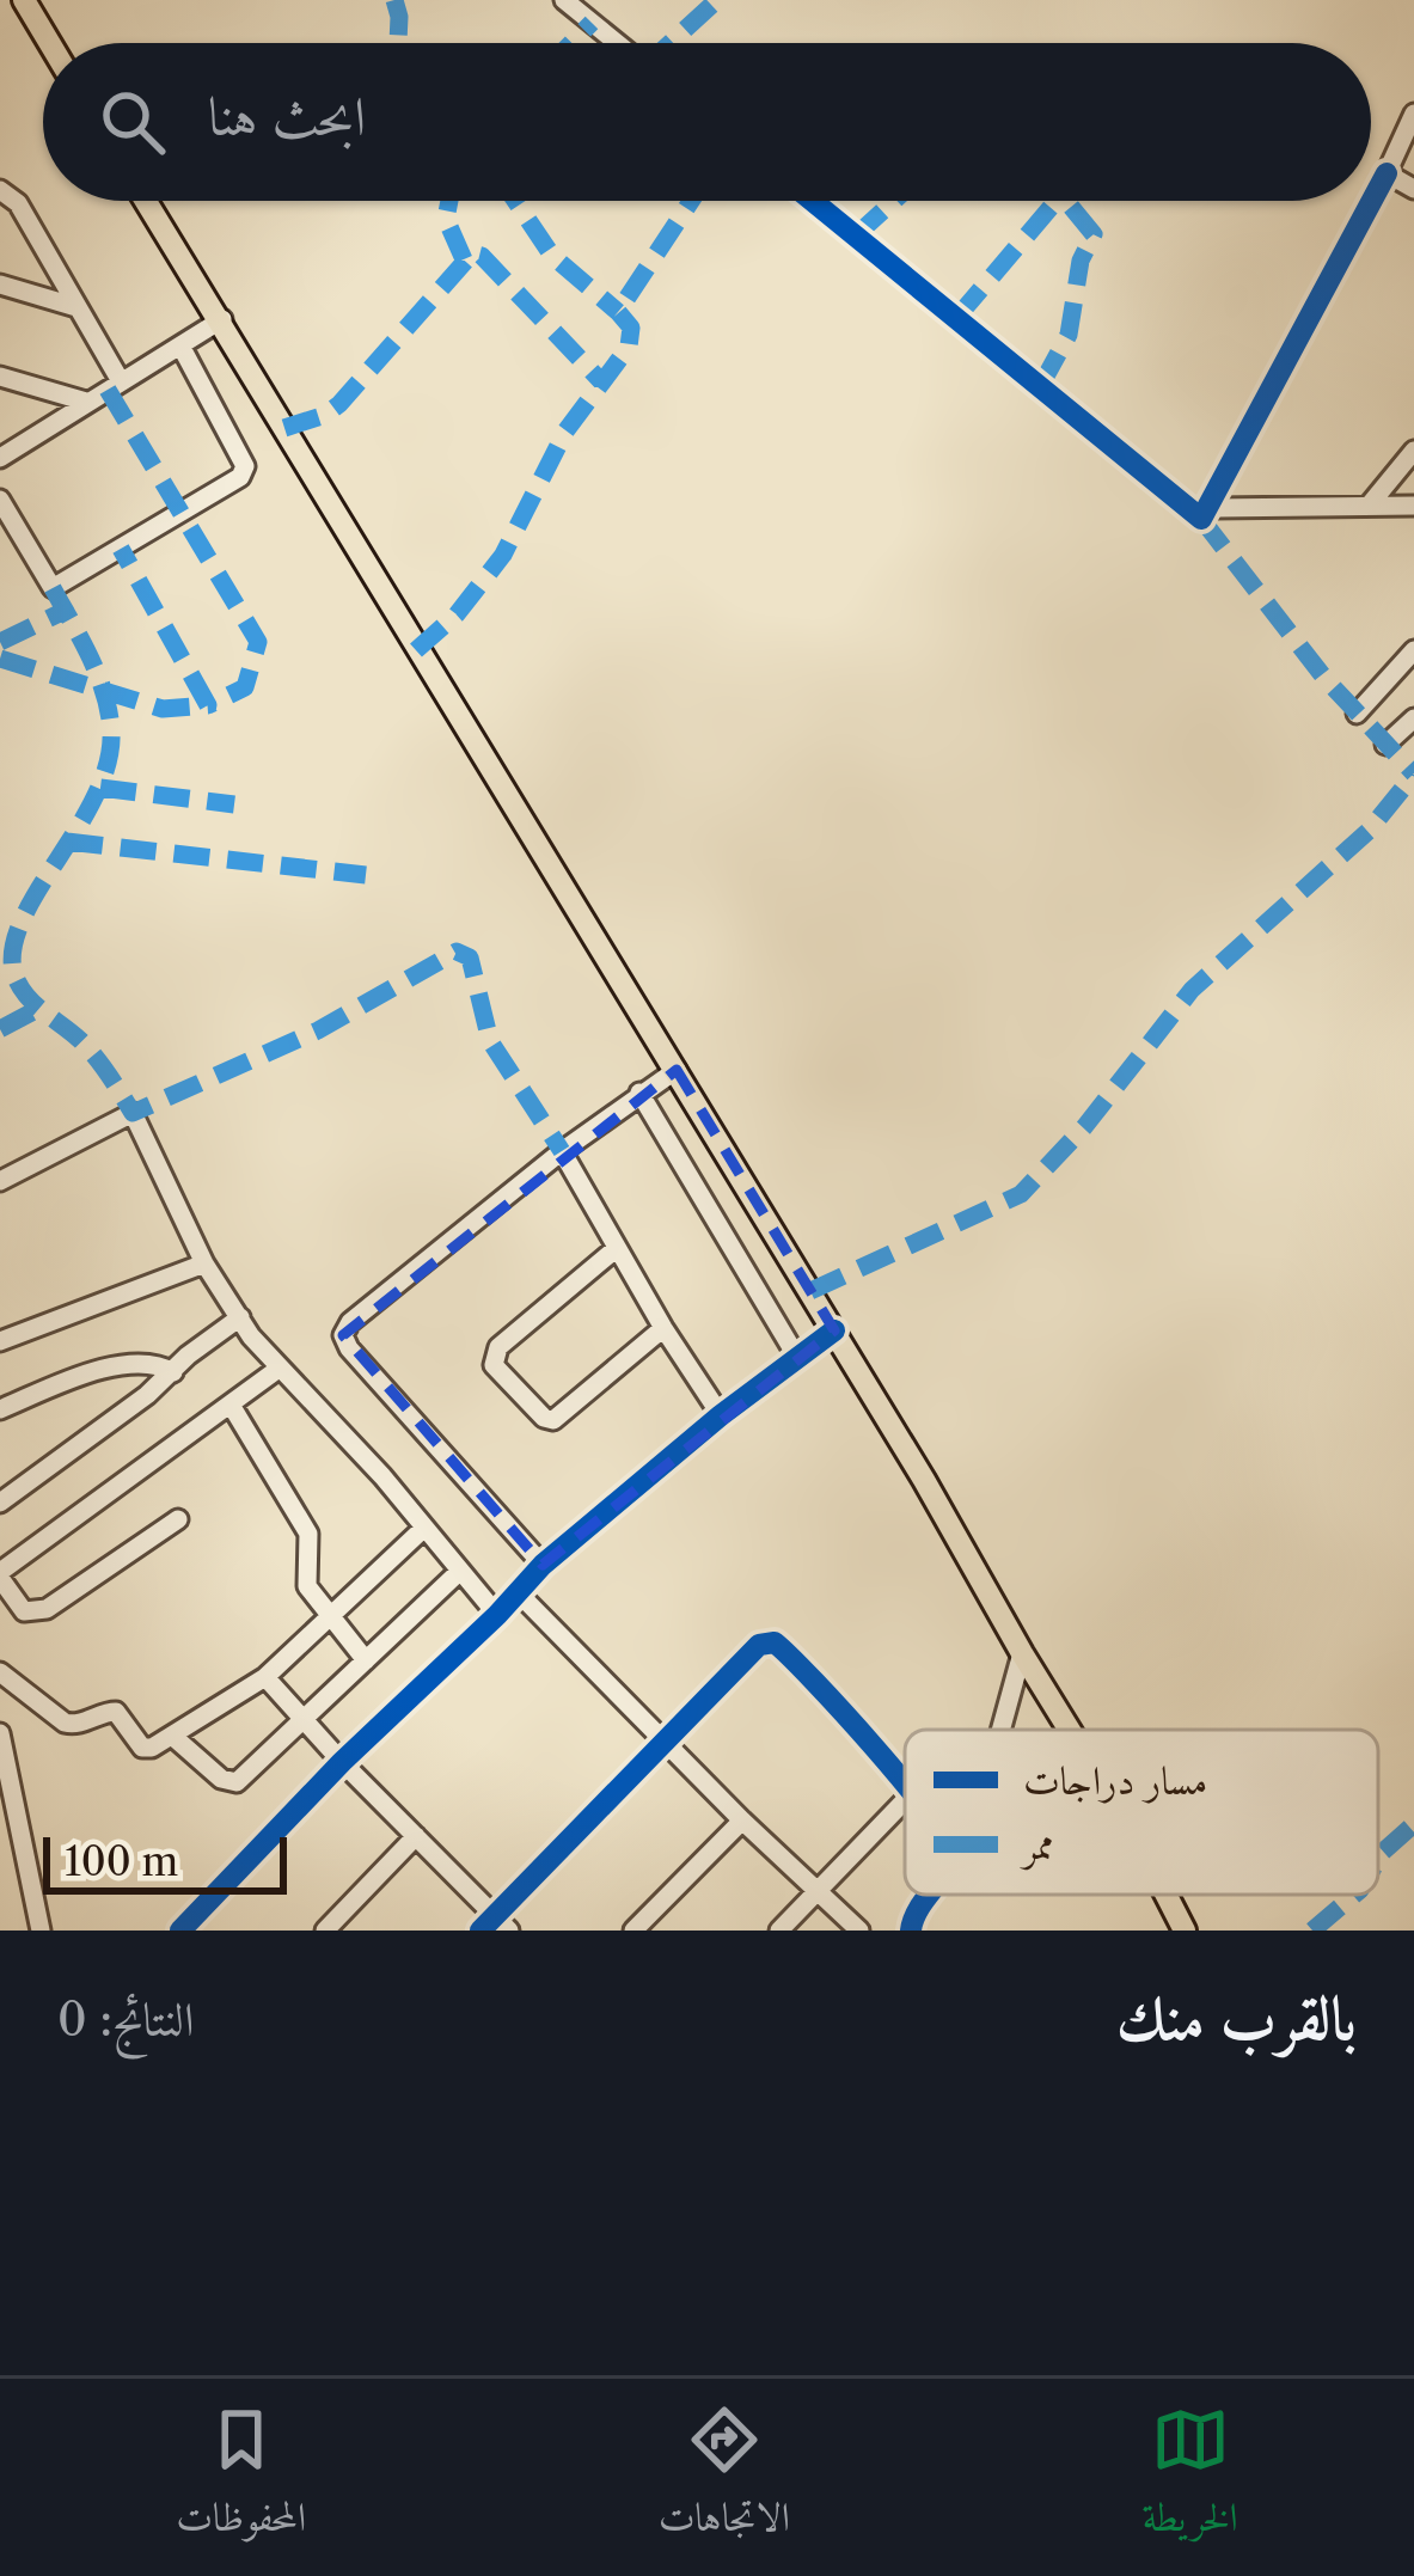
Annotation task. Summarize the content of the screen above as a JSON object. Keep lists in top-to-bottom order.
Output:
{
  "legend": ["مسار دراجات", "ممر"],
  "scale_bar": "100 m",
  "page": {
    "search": "ابحث هنا",
    "scale": "100 m",
    "heading": ["بالقرب منك", "النتائج: 0"],
    "nav": ["الخريطة", "الاتجاهات", "المحفوظات"]
  }
}
